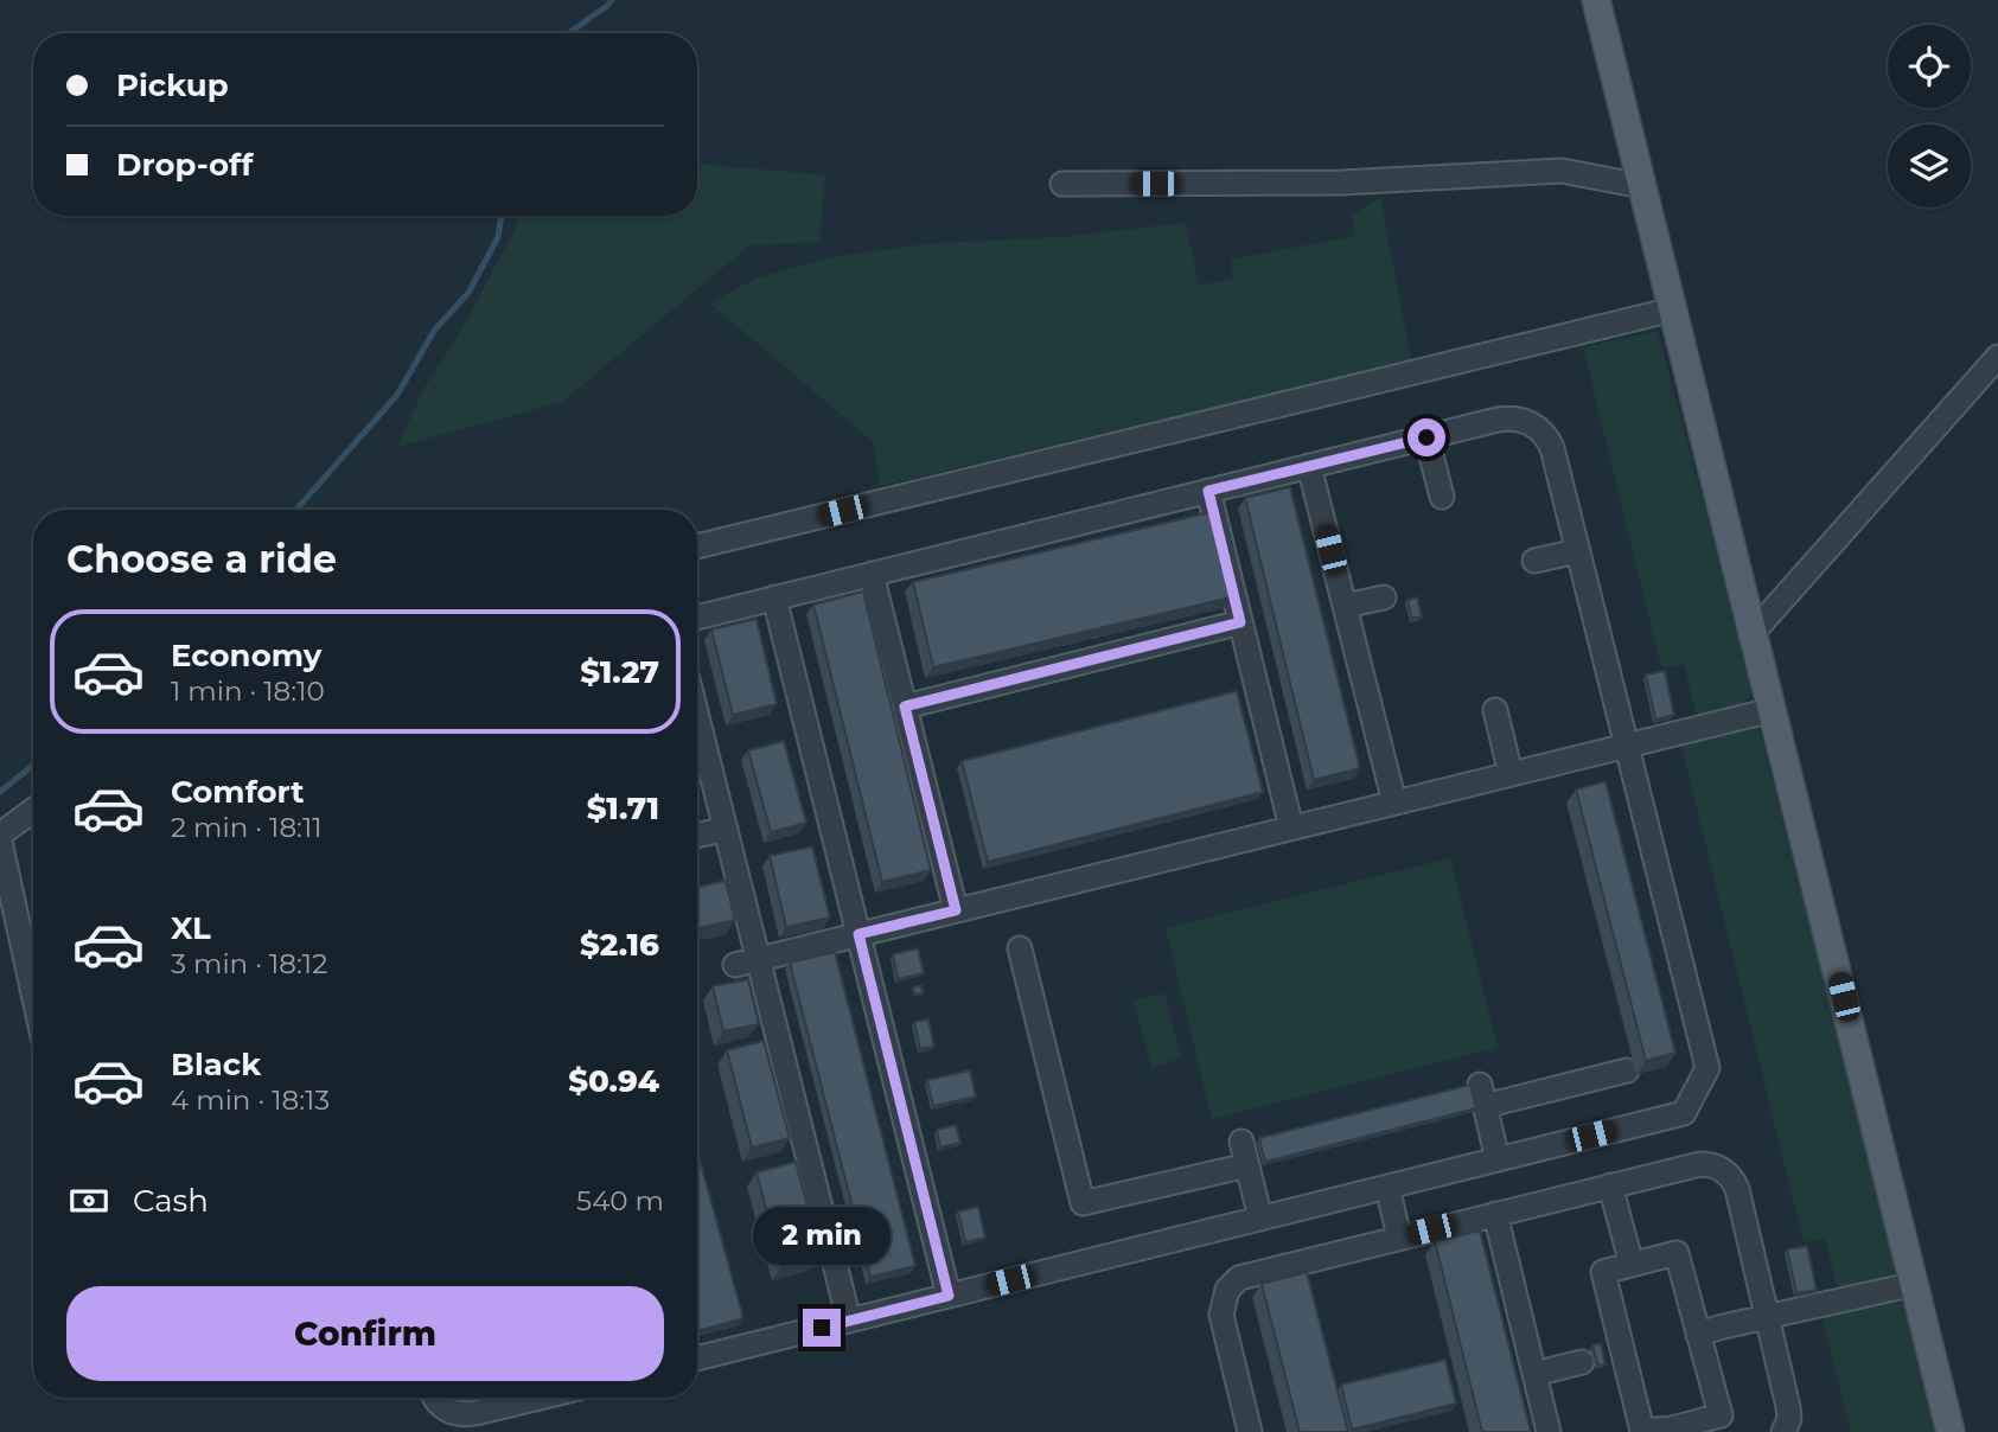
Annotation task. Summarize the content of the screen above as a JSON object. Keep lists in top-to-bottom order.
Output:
{
  "page": {
    "banner": ["Pickup", "Drop-off"],
    "heading": "Choose a ride",
    "list": [
      {
        "name": "Economy",
        "note": "1 min · 18:10",
        "value": "$1.27"
      },
      {
        "name": "Comfort",
        "note": "2 min · 18:11",
        "value": "$1.71"
      },
      {
        "name": "XL",
        "note": "3 min · 18:12",
        "value": "$2.16"
      },
      {
        "name": "Black",
        "note": "4 min · 18:13",
        "value": "$0.94"
      }
    ],
    "pay": ["Cash", "540 m"],
    "bubble": "2 min",
    "buttons": "Confirm"
  }
}
